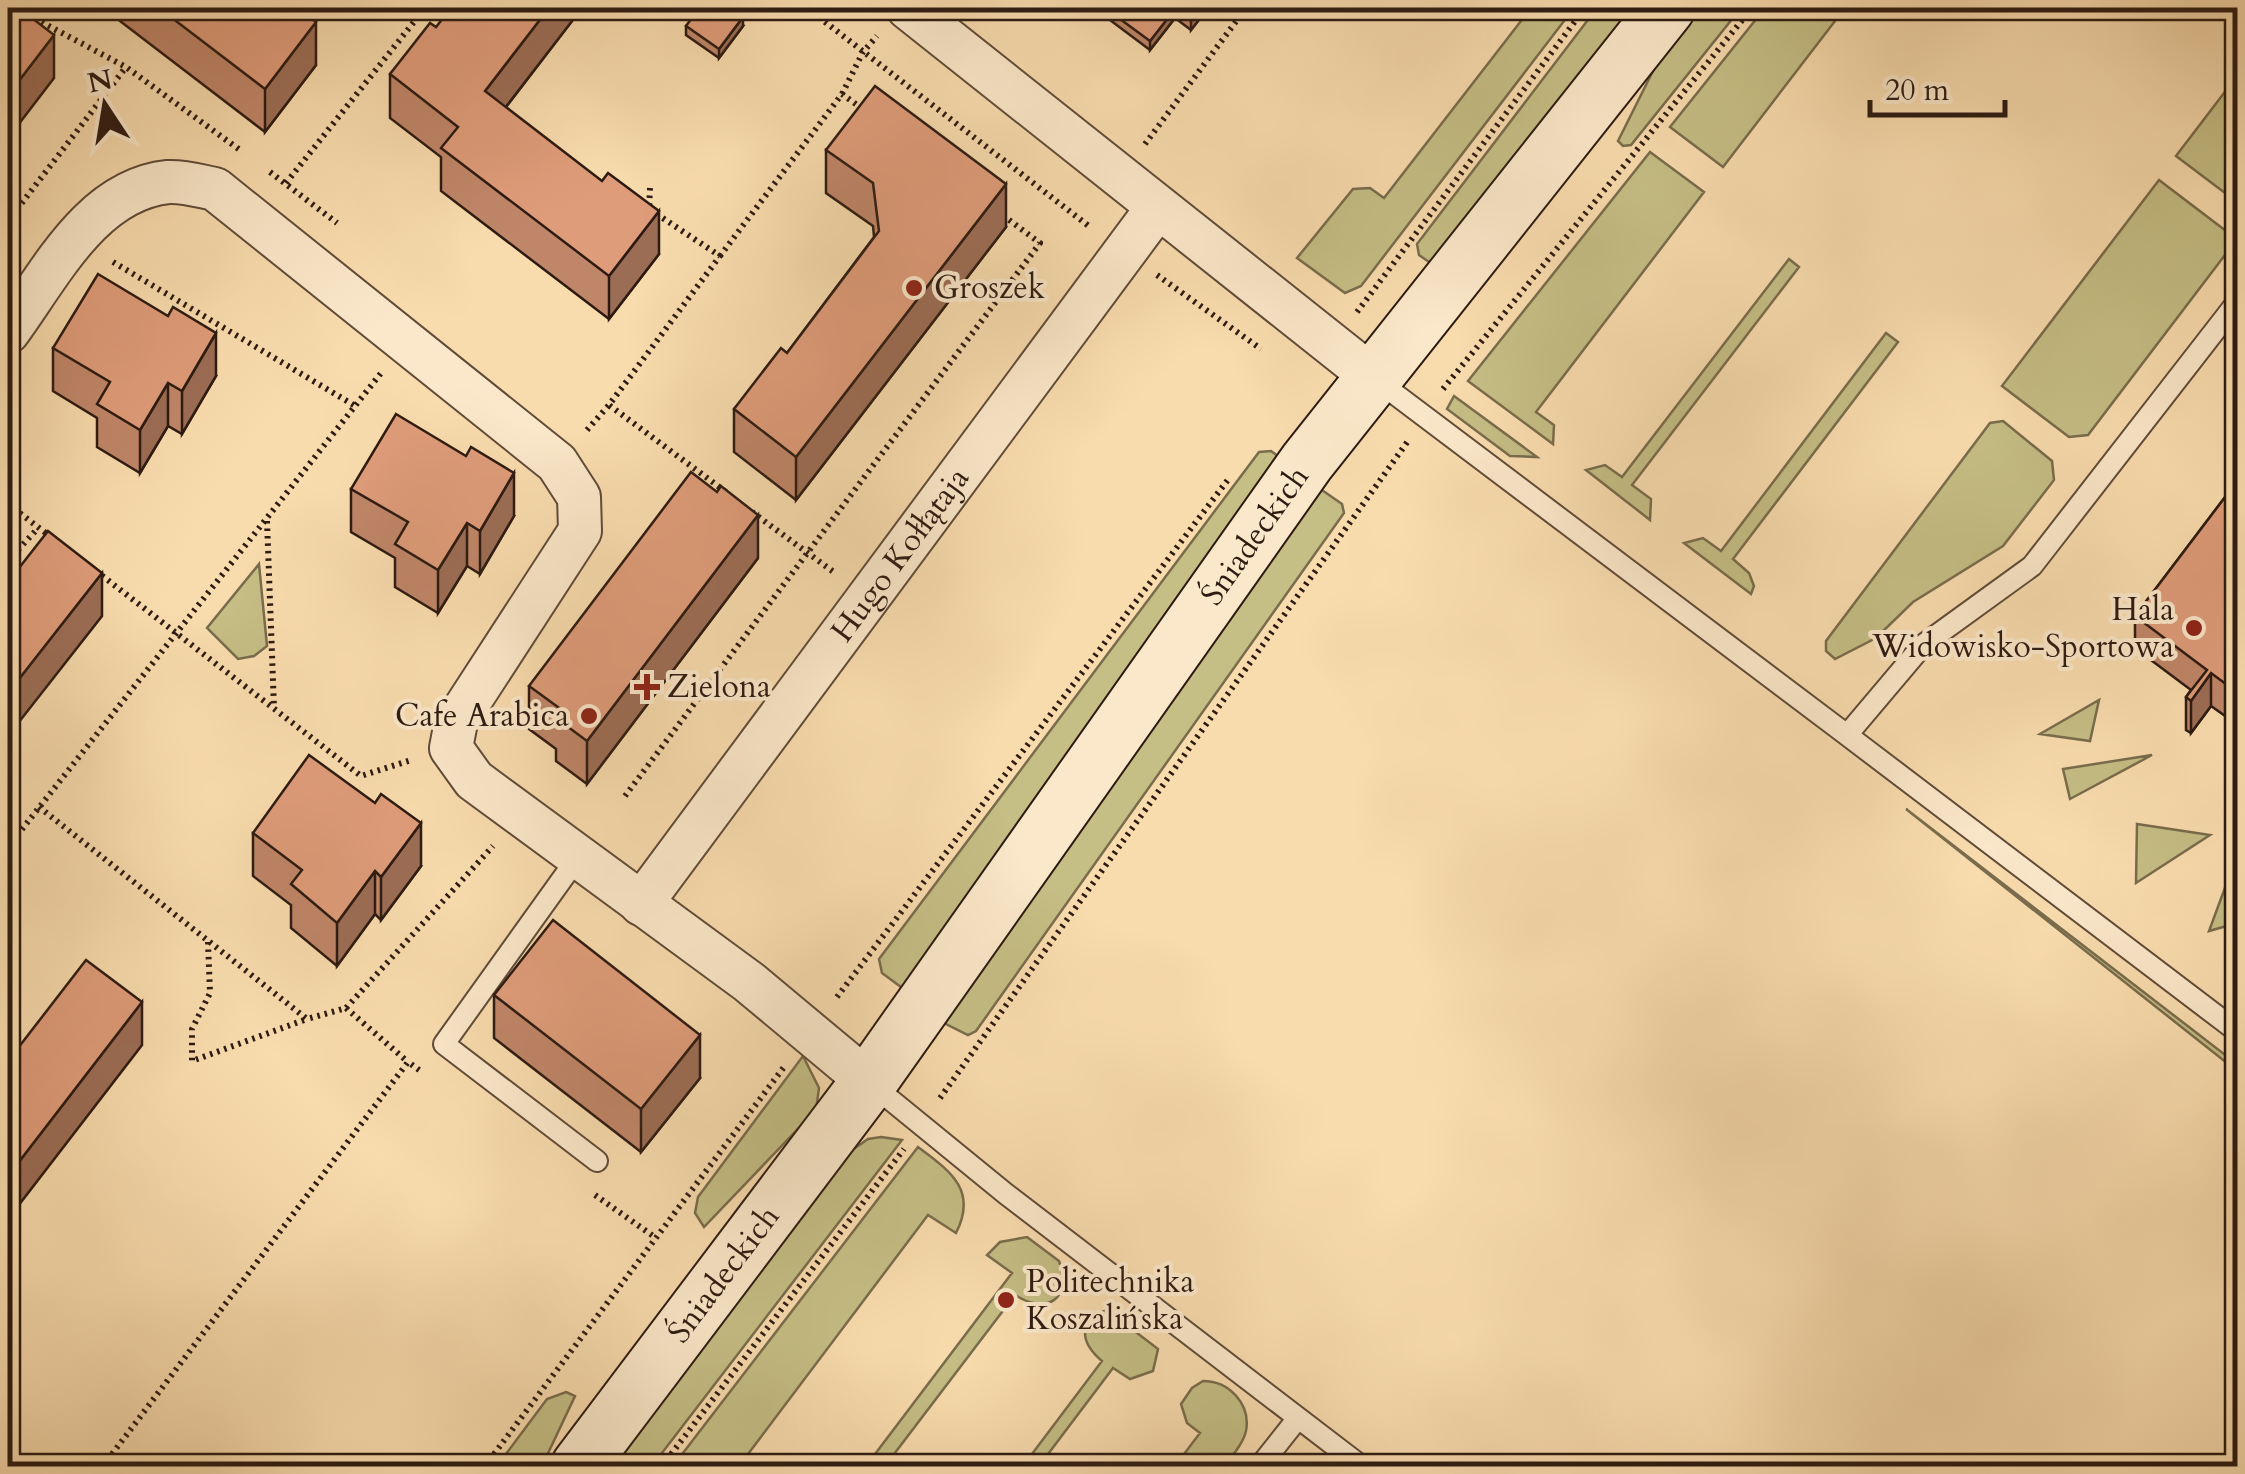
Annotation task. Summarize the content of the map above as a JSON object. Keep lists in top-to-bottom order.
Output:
{
  "streets": {
    "street": ["Śniadeckich", "Hugo Kołłątaja"]
  },
  "places": {
    "other": [
      "Groszek",
      "Hala Widowisko-Sportowa",
      "Cafe Arabica",
      "Politechnika Koszalińska"
    ],
    "health": ["Zielona"]
  },
  "scale_bar": "20 m",
  "north": "top"
}
